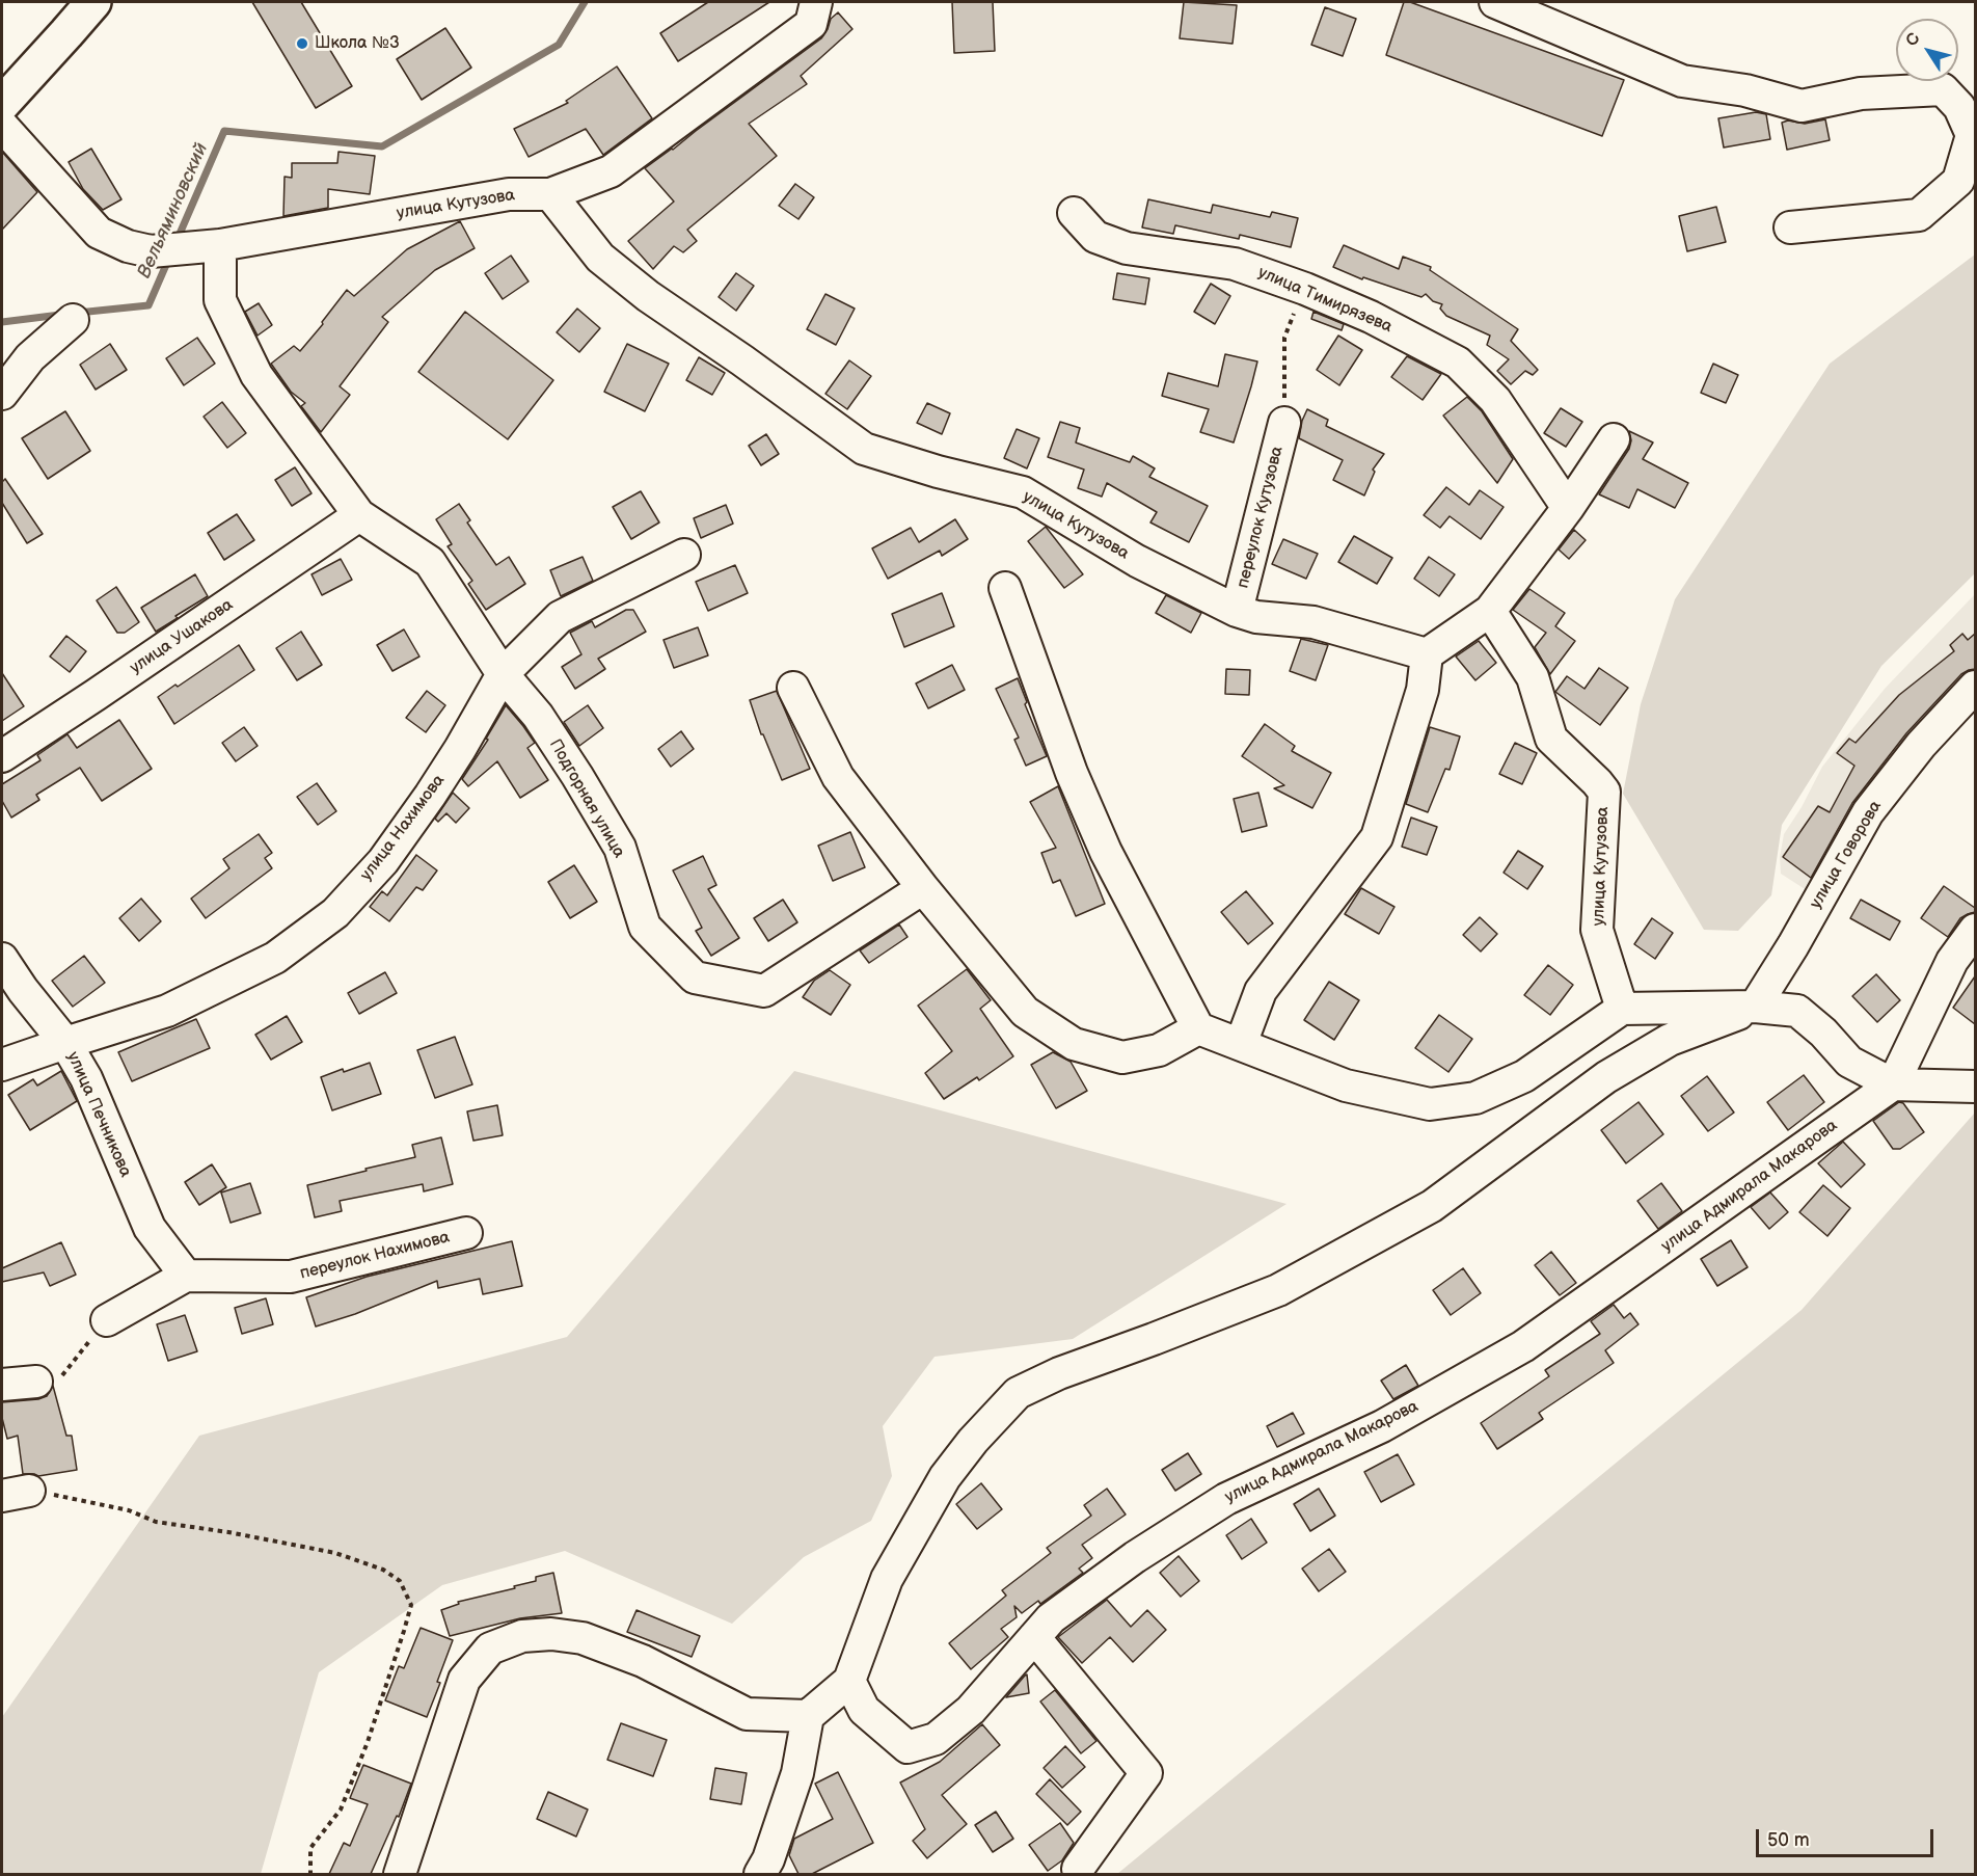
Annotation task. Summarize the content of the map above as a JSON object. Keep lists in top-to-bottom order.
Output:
{
  "streets": {
    "street": [
      "улица Кутузова",
      "улица Тимирязева",
      "переулок Кутузова",
      "улица Ушакова",
      "Подгорная улица",
      "улица Нахимова",
      "улица Говорова",
      "улица Печникова",
      "улица Адмирала Макарова",
      "переулок Нахимова"
    ]
  },
  "crossings": [
    ["улица Кутузова", "переулок Кутузова"],
    ["улица Кутузова", "Подгорная улица"],
    ["улица Ушакова", "Подгорная улица"],
    ["Подгорная улица", "улица Нахимова"],
    ["улица Нахимова", "улица Печникова"],
    ["улица Печникова", "переулок Нахимова"]
  ],
  "water": ["Вельяминовский"],
  "places": ["Школа №3"],
  "scale_bar": "50 m",
  "north": "top left"
}
